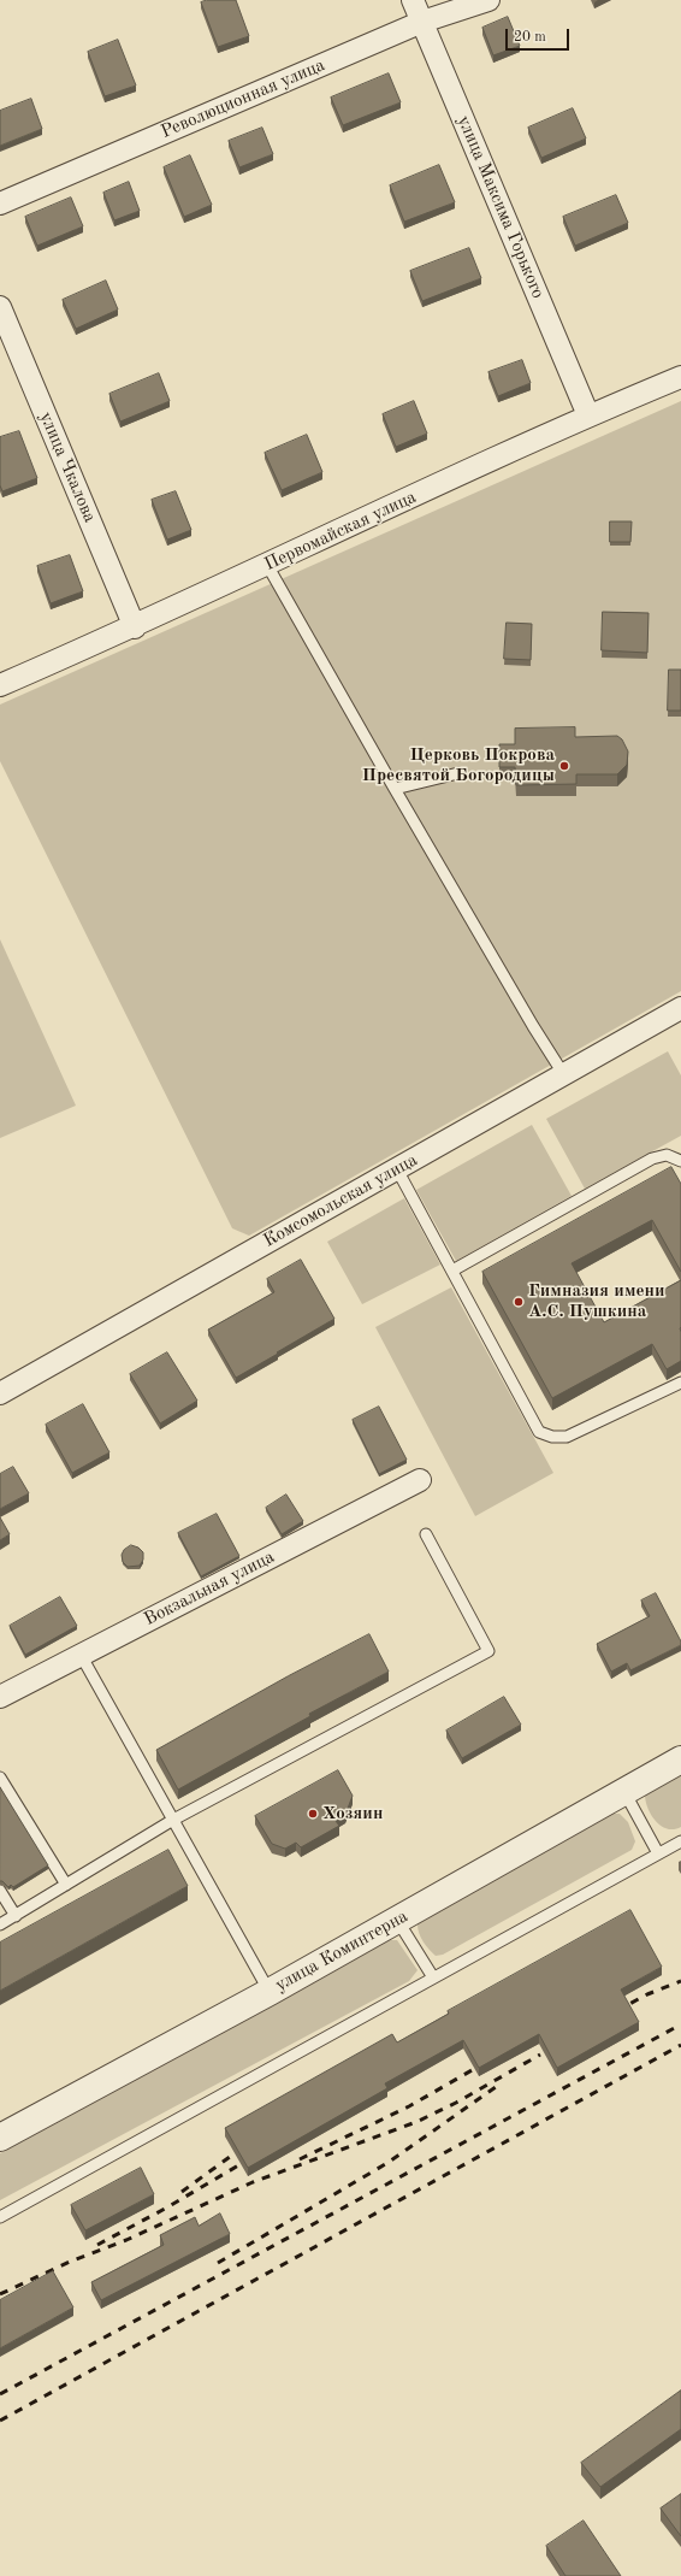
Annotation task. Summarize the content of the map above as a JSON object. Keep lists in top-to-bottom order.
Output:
{
  "streets": {
    "street": [
      "Революционная улица",
      "улица Максима Горького",
      "улица Чкалова",
      "Первомайская улица",
      "Комсомольская улица",
      "Вокзальная улица",
      "улица Коминтерна"
    ]
  },
  "crossings": [
    ["Революционная улица", "улица Максима Горького"],
    ["улица Максима Горького", "Первомайская улица"],
    ["улица Чкалова", "Первомайская улица"]
  ],
  "places": ["Церковь Покрова Пресвятой Богородицы", "Гимназия имени А.С. Пушкина", "Хозяин"],
  "scale_bar": "20 m"
}
